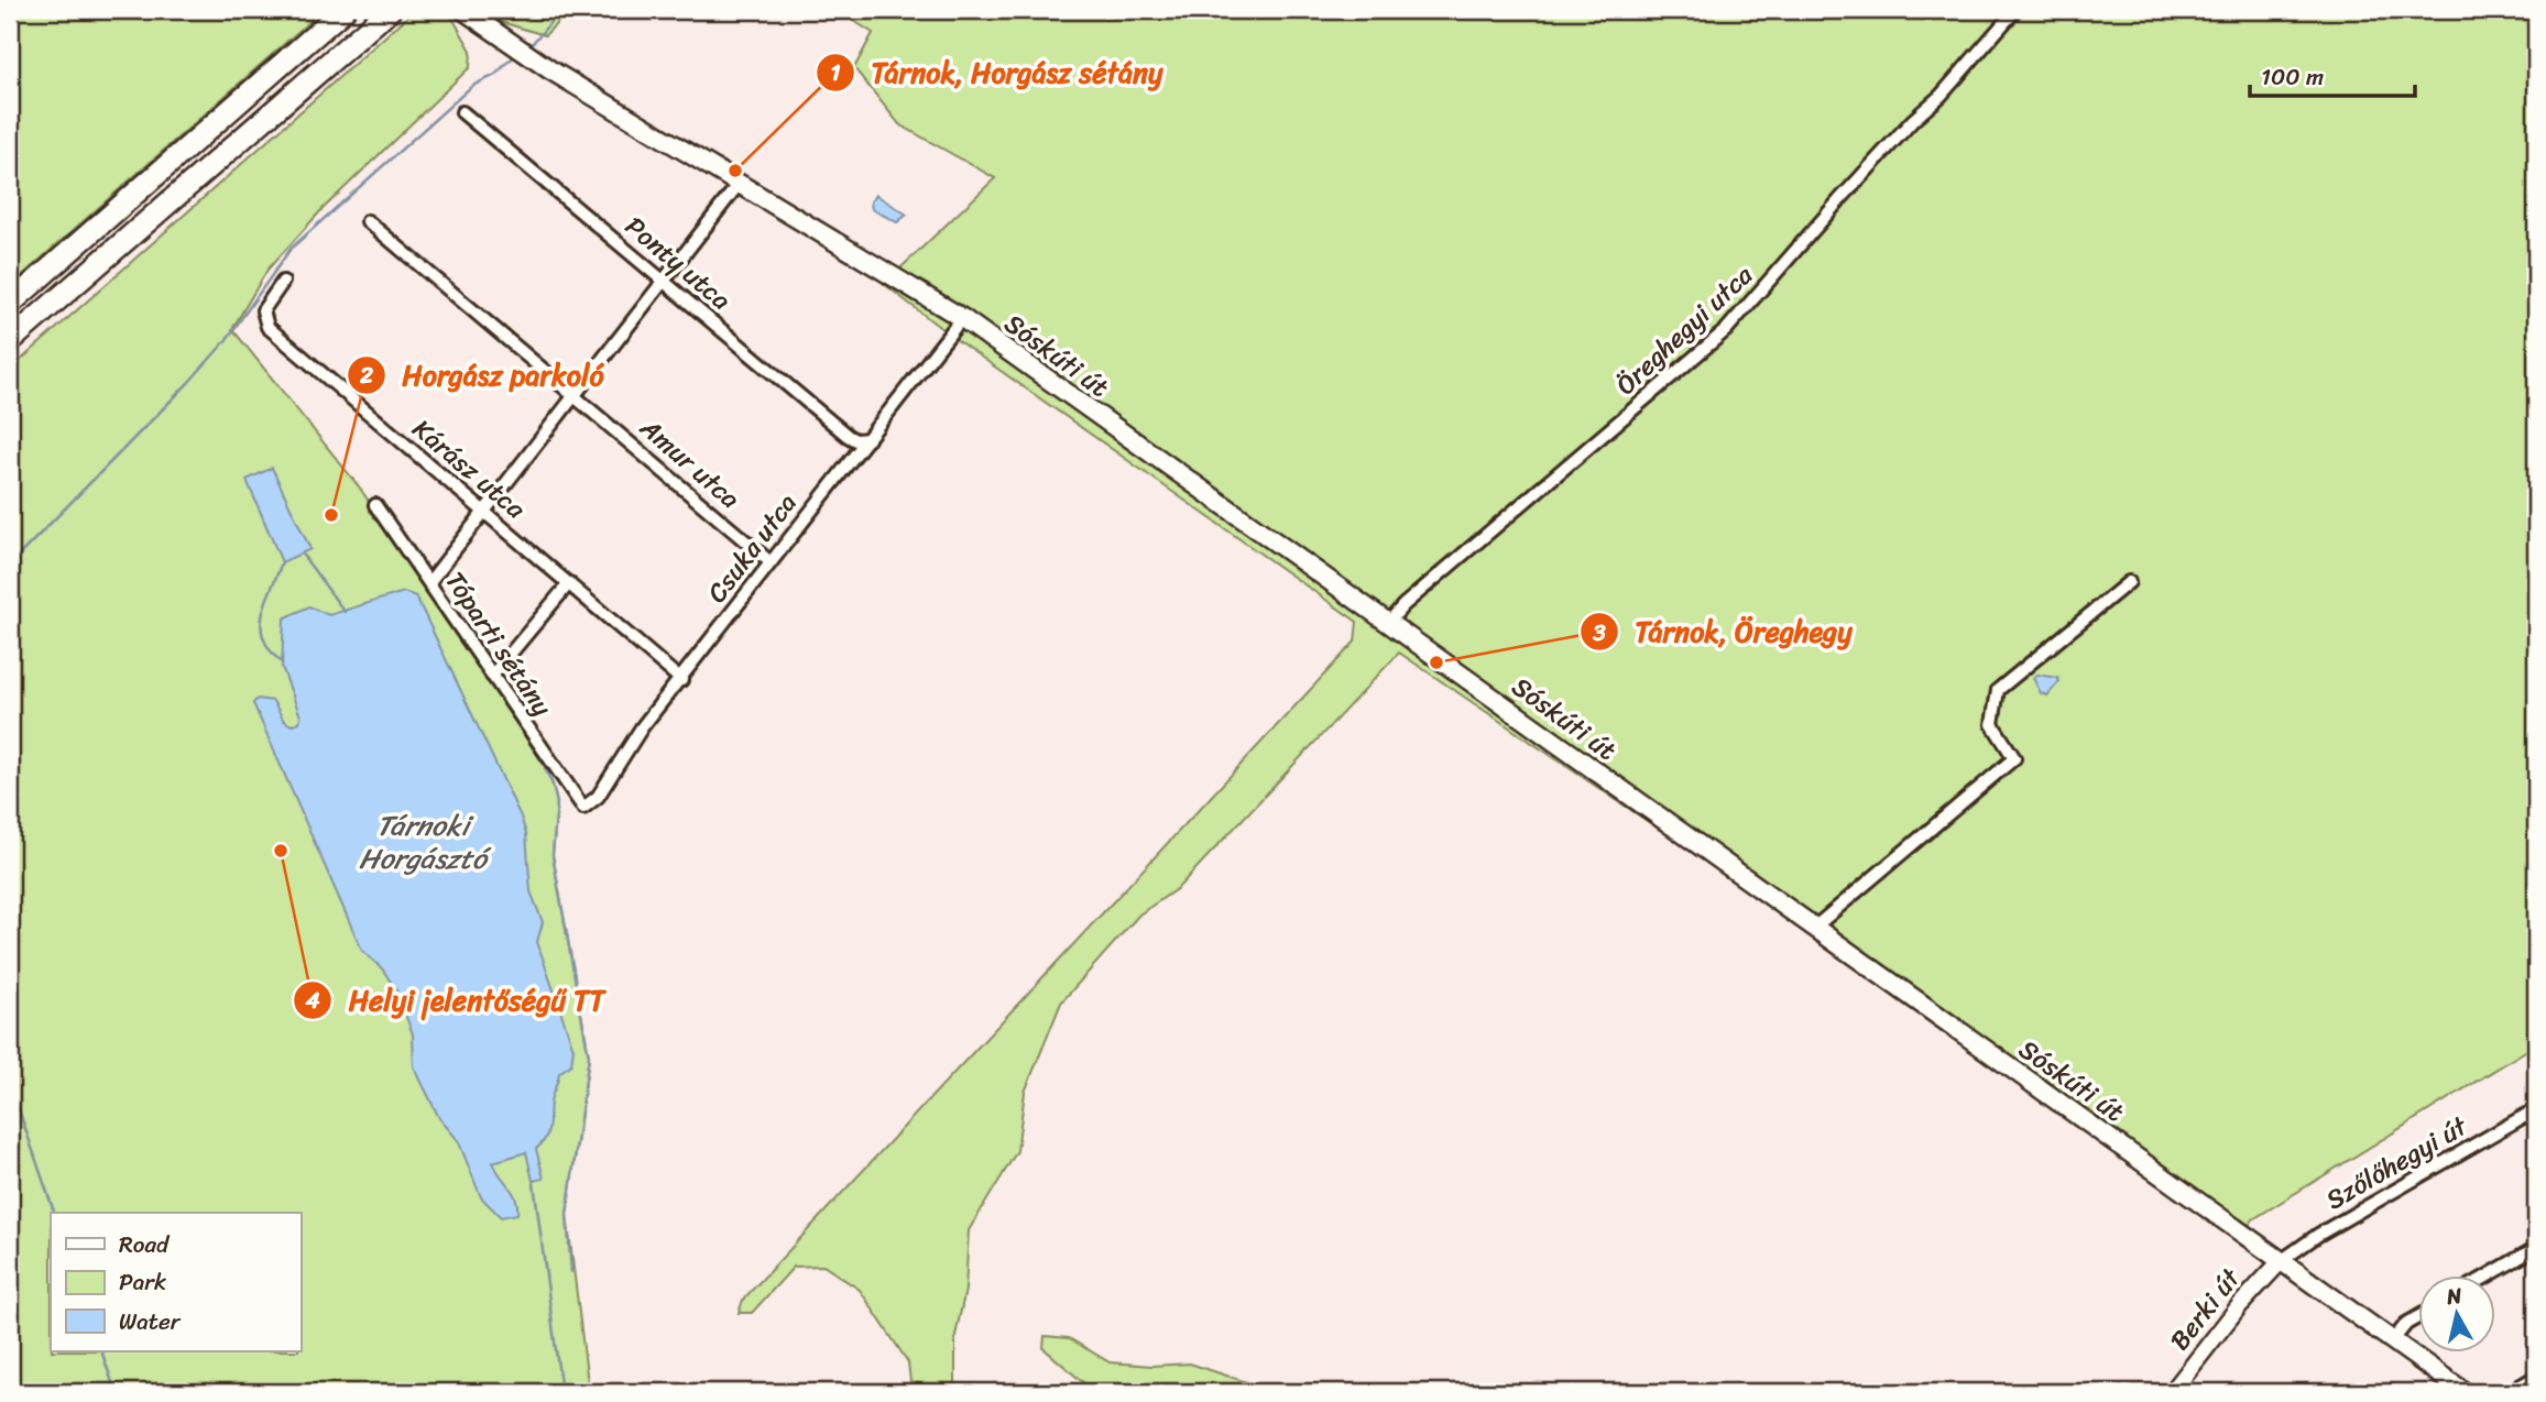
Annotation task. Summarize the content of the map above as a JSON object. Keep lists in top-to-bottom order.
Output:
{
  "streets": {
    "main road": ["Sóskúti út"],
    "street": [
      "Ponty utca",
      "Öreghegyi utca",
      "Amur utca",
      "Kárász utca",
      "Csuka utca",
      "Tóparti sétány",
      "Szőlőhegyi út",
      "Berki út"
    ]
  },
  "crossings": [
    ["Ponty utca", "Csuka utca"],
    ["Öreghegyi utca", "Sóskúti út"],
    ["Sóskúti út", "Csuka utca"],
    ["Sóskúti út", "Szőlőhegyi út"],
    ["Sóskúti út", "Berki út"],
    ["Amur utca", "Csuka utca"],
    ["Kárász utca", "Csuka utca"],
    ["Csuka utca", "Tóparti sétány"],
    ["Szőlőhegyi út", "Berki út"]
  ],
  "water": ["Tárnoki Horgásztó"],
  "places": [
    "Tárnok, Horgász sétány",
    "Horgász parkoló",
    "Tárnok, Öreghegy",
    "Helyi jelentőségű TT"
  ],
  "legend": ["Road", "Park", "Water"],
  "scale_bar": "100 m",
  "north": "top"
}
